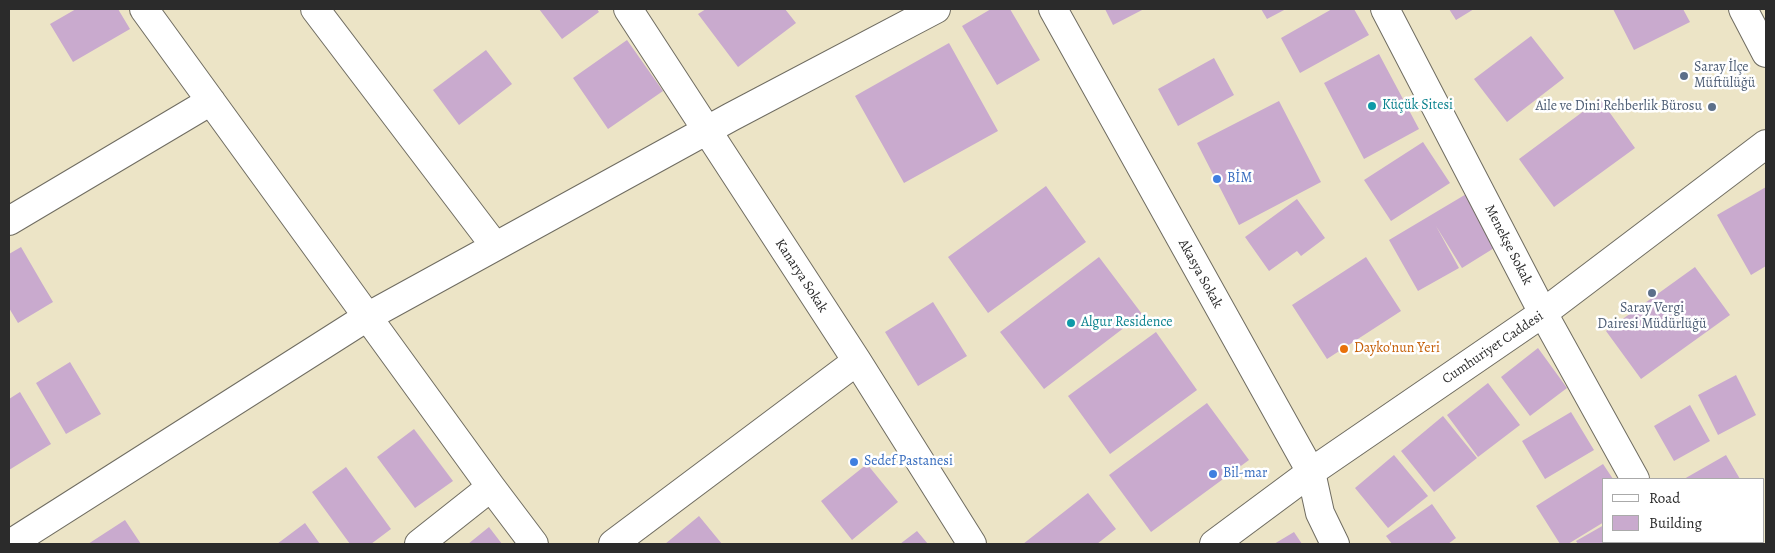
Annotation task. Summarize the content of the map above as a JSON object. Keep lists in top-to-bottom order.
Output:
{
  "streets": {
    "street": [
      "Menekşe Sokak",
      "Akasya Sokak",
      "Kanarya Sokak",
      "Cumhuriyet Caddesi"
    ]
  },
  "crossings": [
    ["Menekşe Sokak", "Cumhuriyet Caddesi"],
    ["Akasya Sokak", "Cumhuriyet Caddesi"]
  ],
  "places": [
    "Saray İlçe Müftülüğü",
    "Küçük Sitesi",
    "Aile ve Dini Rehberlik Bürosu",
    "BİM",
    "Saray Vergi Dairesi Müdürlüğü",
    "Algur Residence",
    "Dayko'nun Yeri",
    "Sedef Pastanesi",
    "Bil-mar"
  ],
  "legend": ["Road", "Building"]
}
